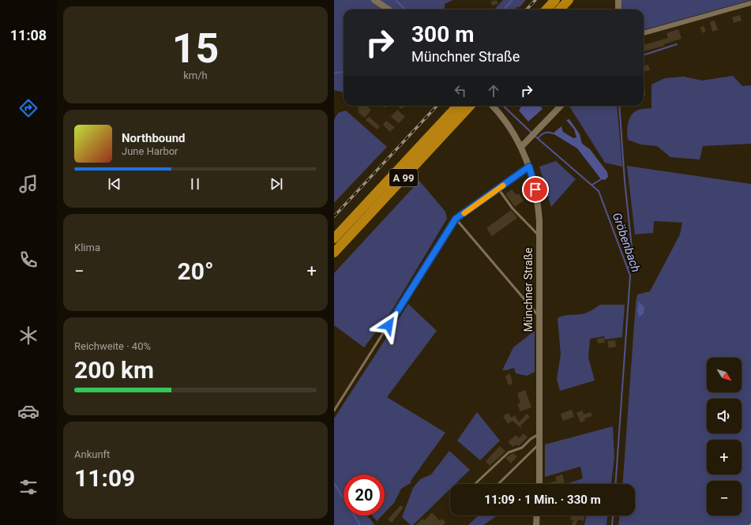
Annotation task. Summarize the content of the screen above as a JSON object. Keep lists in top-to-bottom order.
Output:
{
  "streets": {
    "highway": ["A 99"],
    "street": ["Münchner Straße"]
  },
  "water": ["Gröbenbach"],
  "north": "bottom right",
  "page": {
    "tabs": "11:08",
    "tile": [
      ["15", "km/h"],
      "Klima",
      ["Reichweite · 40%", "200 km"],
      ["Ankunft", "11:09"]
    ],
    "turn": ["300 m", "Münchner Straße"],
    "song": ["Northbound", "June Harbor"],
    "heat": ["−", "20°", "+"],
    "map_buttons": ["+", "−"],
    "limit": "20",
    "trip": "11:09 · 1 Min. · 330 m"
  }
}
